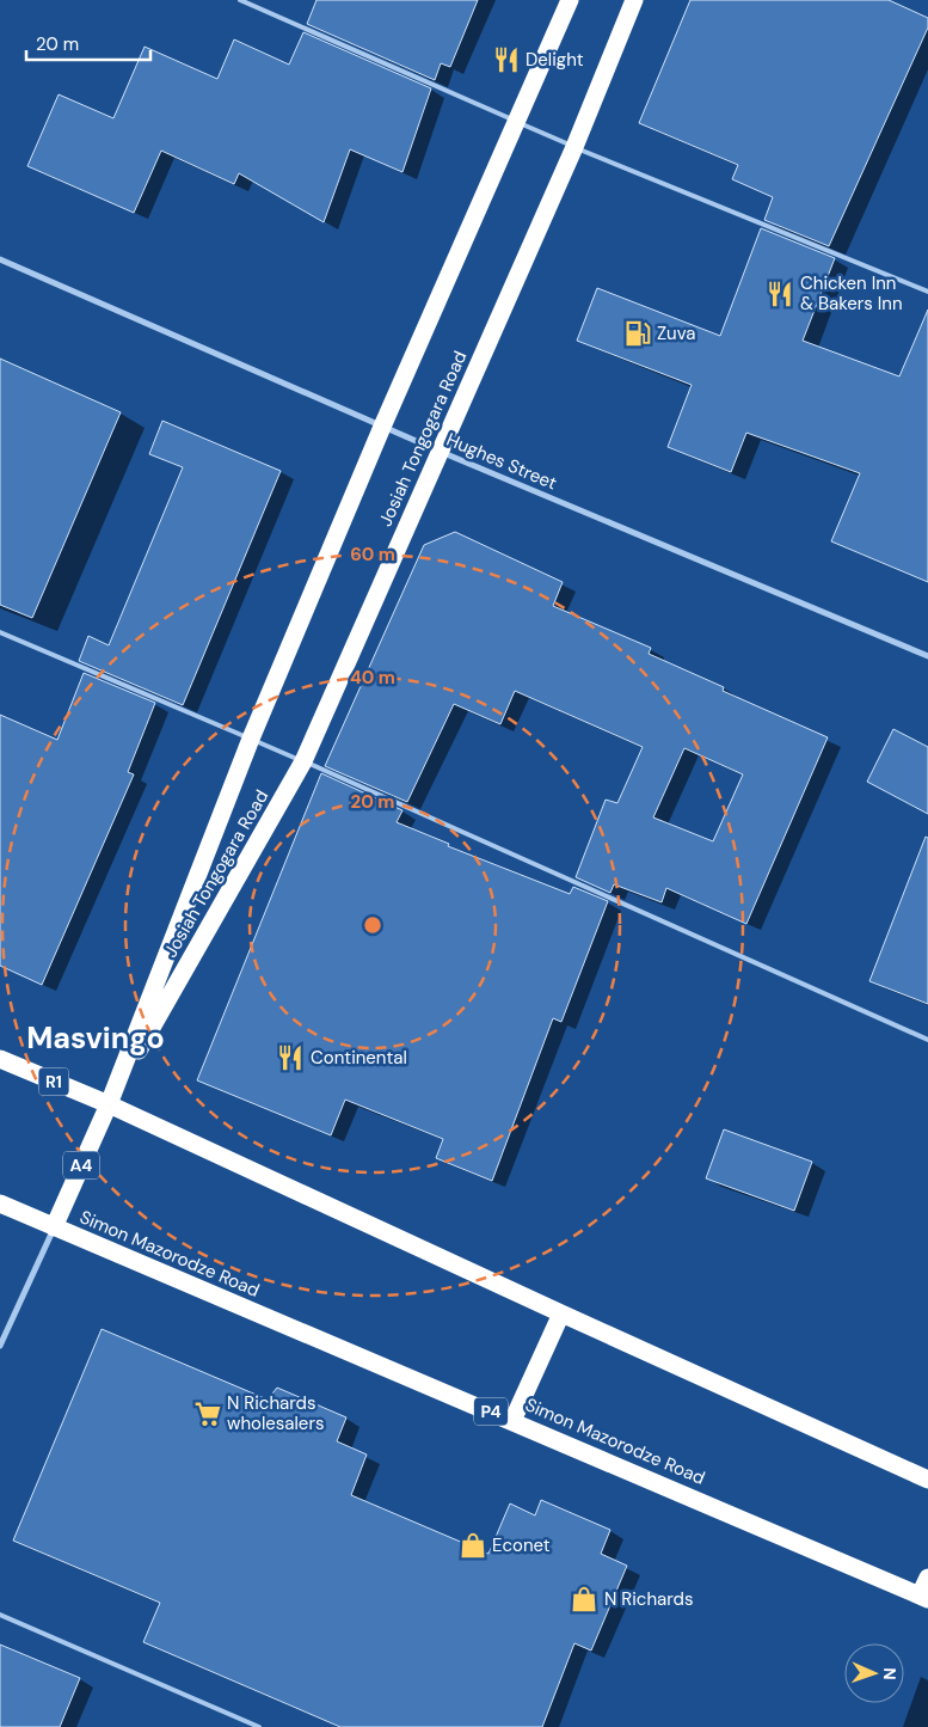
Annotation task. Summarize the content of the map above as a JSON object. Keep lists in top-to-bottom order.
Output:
{
  "streets": {
    "highway": [
      "Josiah Tongogara Road",
      "R1",
      "A4",
      "Simon Mazorodze Road",
      "P4"
    ],
    "street": ["Hughes Street"]
  },
  "crossings": [
    ["Josiah Tongogara Road", "Hughes Street"],
    ["Josiah Tongogara Road", "R1"],
    ["Josiah Tongogara Road", "Simon Mazorodze Road"]
  ],
  "districts": ["Masvingo"],
  "places": {
    "restaurant": ["Delight", "Chicken Inn & Bakers Inn", "Continental"],
    "fuel station": ["Zuva"],
    "supermarket": ["N Richards wholesalers"],
    "shop": ["Econet", "N Richards"]
  },
  "scale_bar": "20 m",
  "north": "right",
  "rings": ["60 m", "40 m", "20 m"]
}
